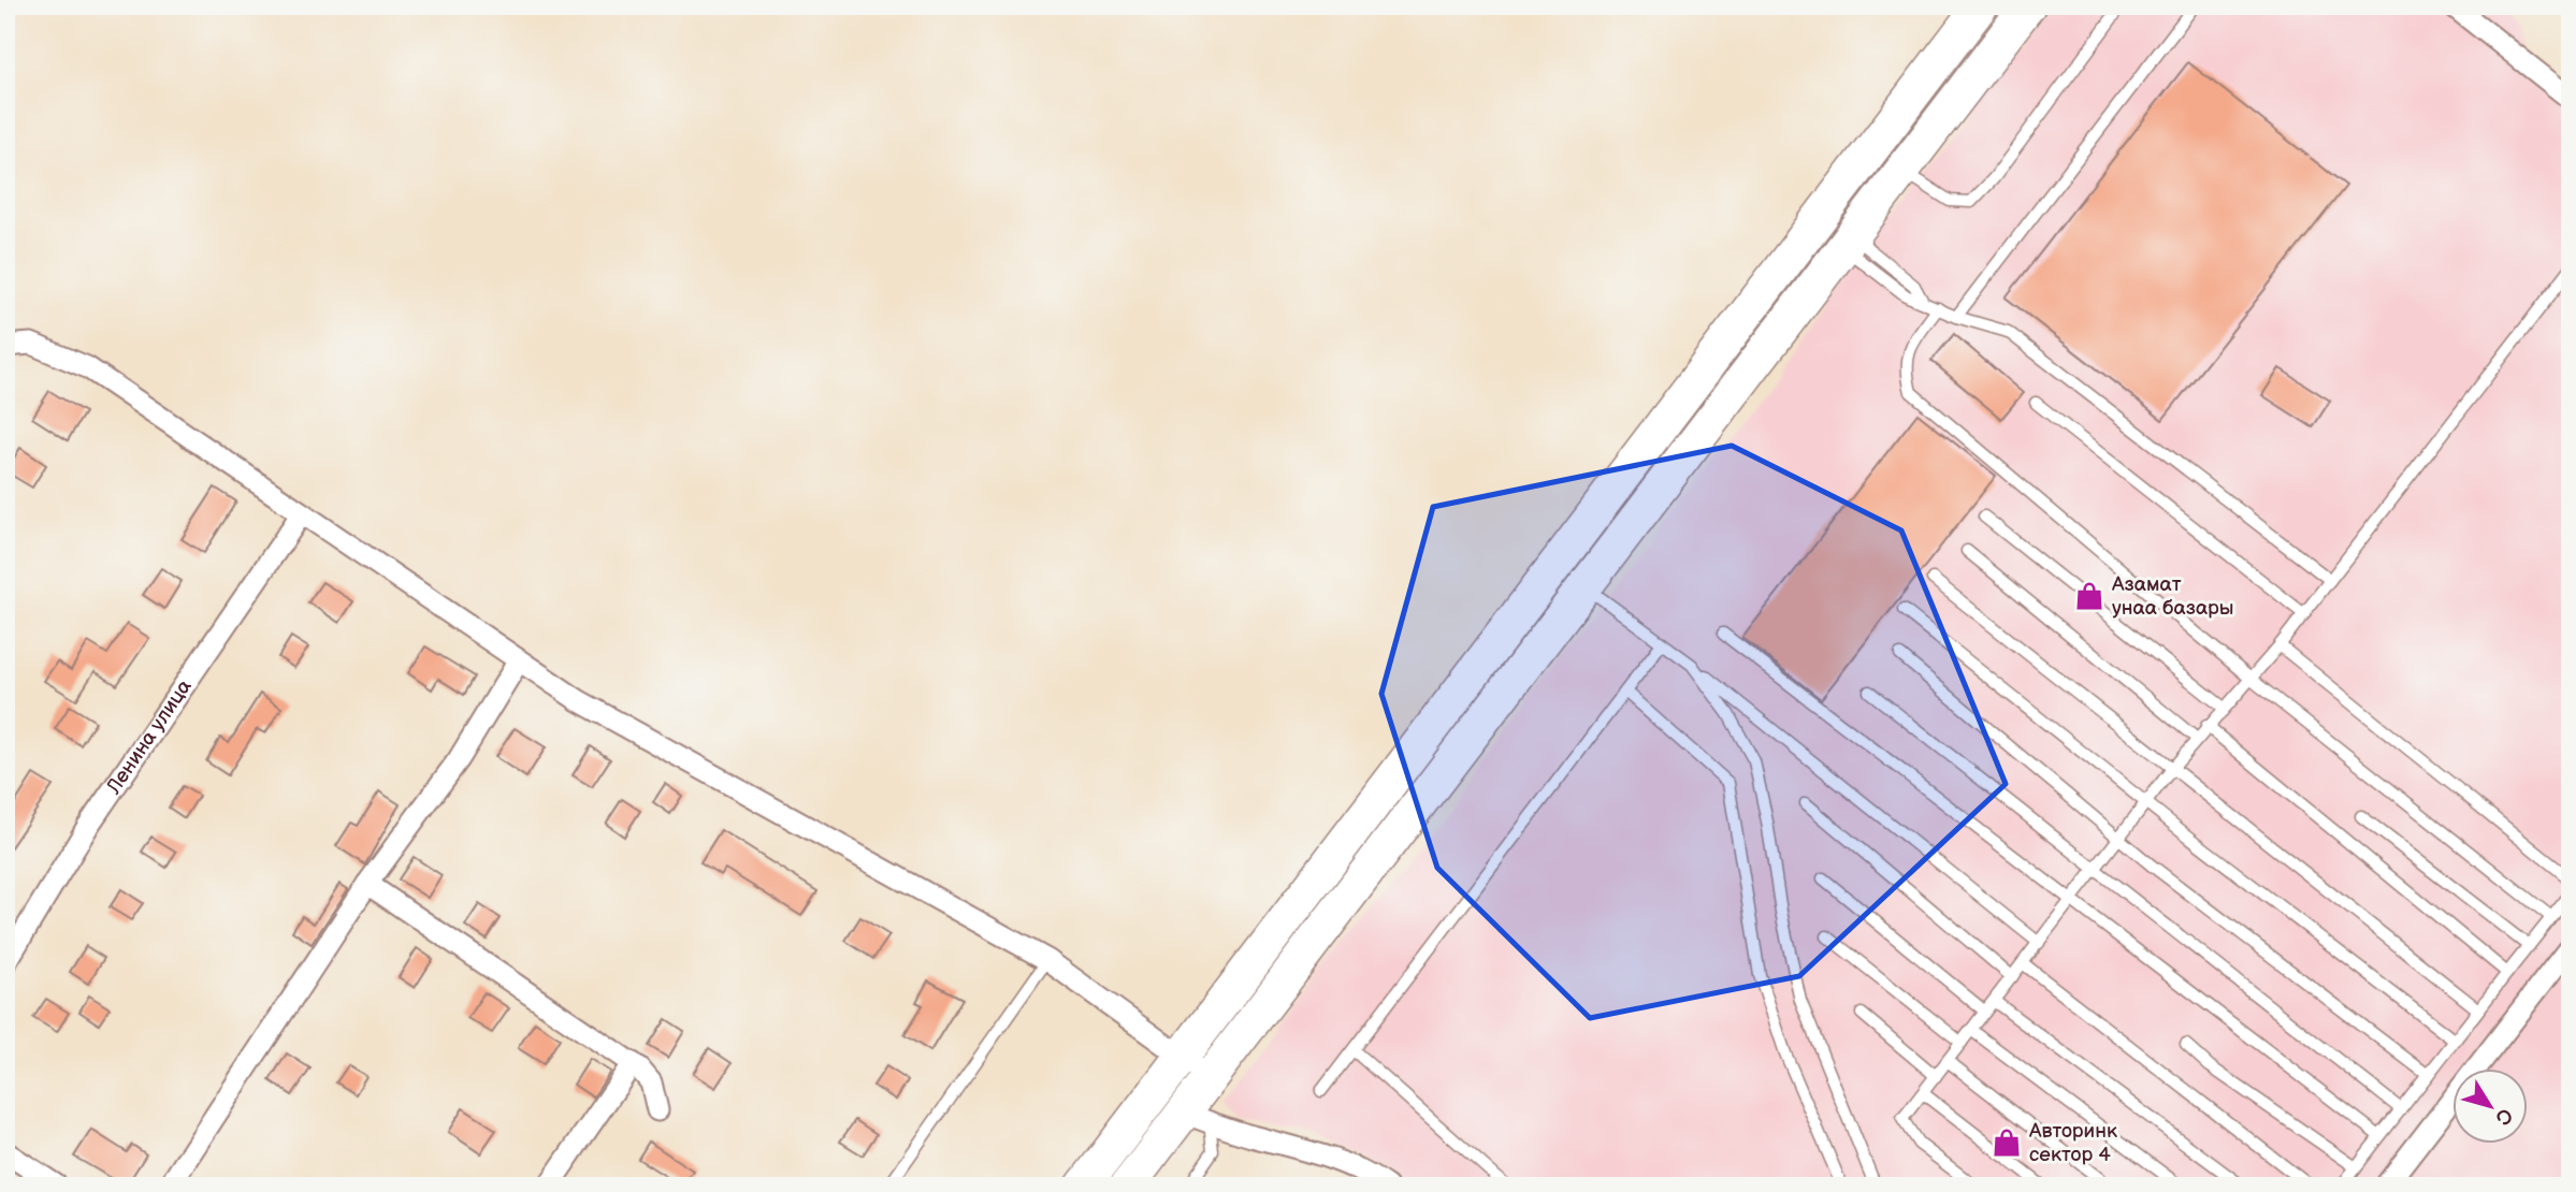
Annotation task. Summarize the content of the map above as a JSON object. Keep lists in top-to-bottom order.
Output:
{
  "streets": {
    "street": ["Ленина улица"]
  },
  "places": {
    "shop": ["Азамат унаа базары", "Авторинк сектор 4"]
  },
  "north": "bottom right"
}
